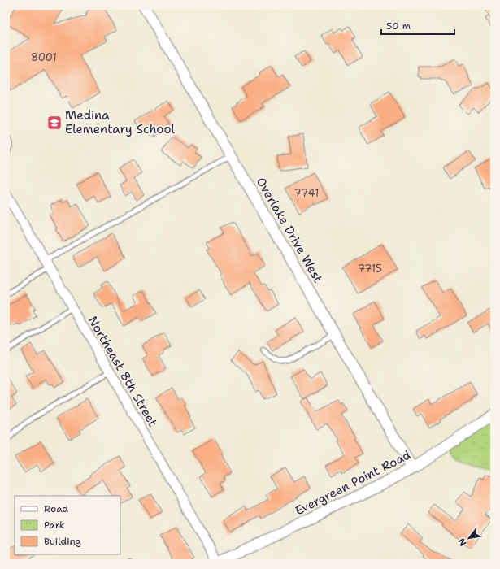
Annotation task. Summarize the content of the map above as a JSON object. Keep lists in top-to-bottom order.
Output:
{
  "streets": {
    "street": ["Overlake Drive West", "Northeast 8th Street", "Evergreen Point Road"]
  },
  "crossings": [
    ["Overlake Drive West", "Evergreen Point Road"],
    ["Northeast 8th Street", "Evergreen Point Road"]
  ],
  "places": {
    "school or university": ["Medina Elementary School"]
  },
  "house_numbers": ["8001", "7741", "7715"],
  "legend": ["Road", "Park", "Building"],
  "scale_bar": "50 m",
  "north": "bottom left"
}
